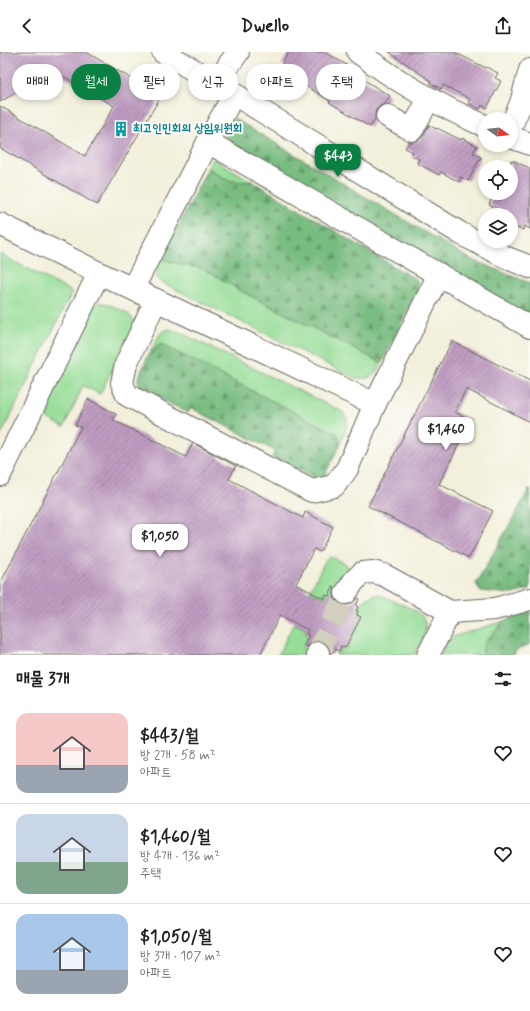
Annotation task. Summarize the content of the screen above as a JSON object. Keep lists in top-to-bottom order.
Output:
{
  "places": {
    "building": ["최고인민회의 상임위원회"]
  },
  "north": "right",
  "page": {
    "header": "Dwello",
    "chip": [
      "매매",
      "월세",
      "필터",
      "신규",
      "아파트",
      "주택"
    ],
    "price": ["$443", "$1,460", "$1,050"],
    "heading": "매물 3개",
    "list": [
      {
        "name": "$443/월",
        "note": "방 2개 · 58 m² · 아파트"
      },
      {
        "name": "$1,460/월",
        "note": "방 4개 · 136 m² · 주택"
      },
      {
        "name": "$1,050/월",
        "note": "방 3개 · 107 m² · 아파트"
      }
    ]
  }
}
